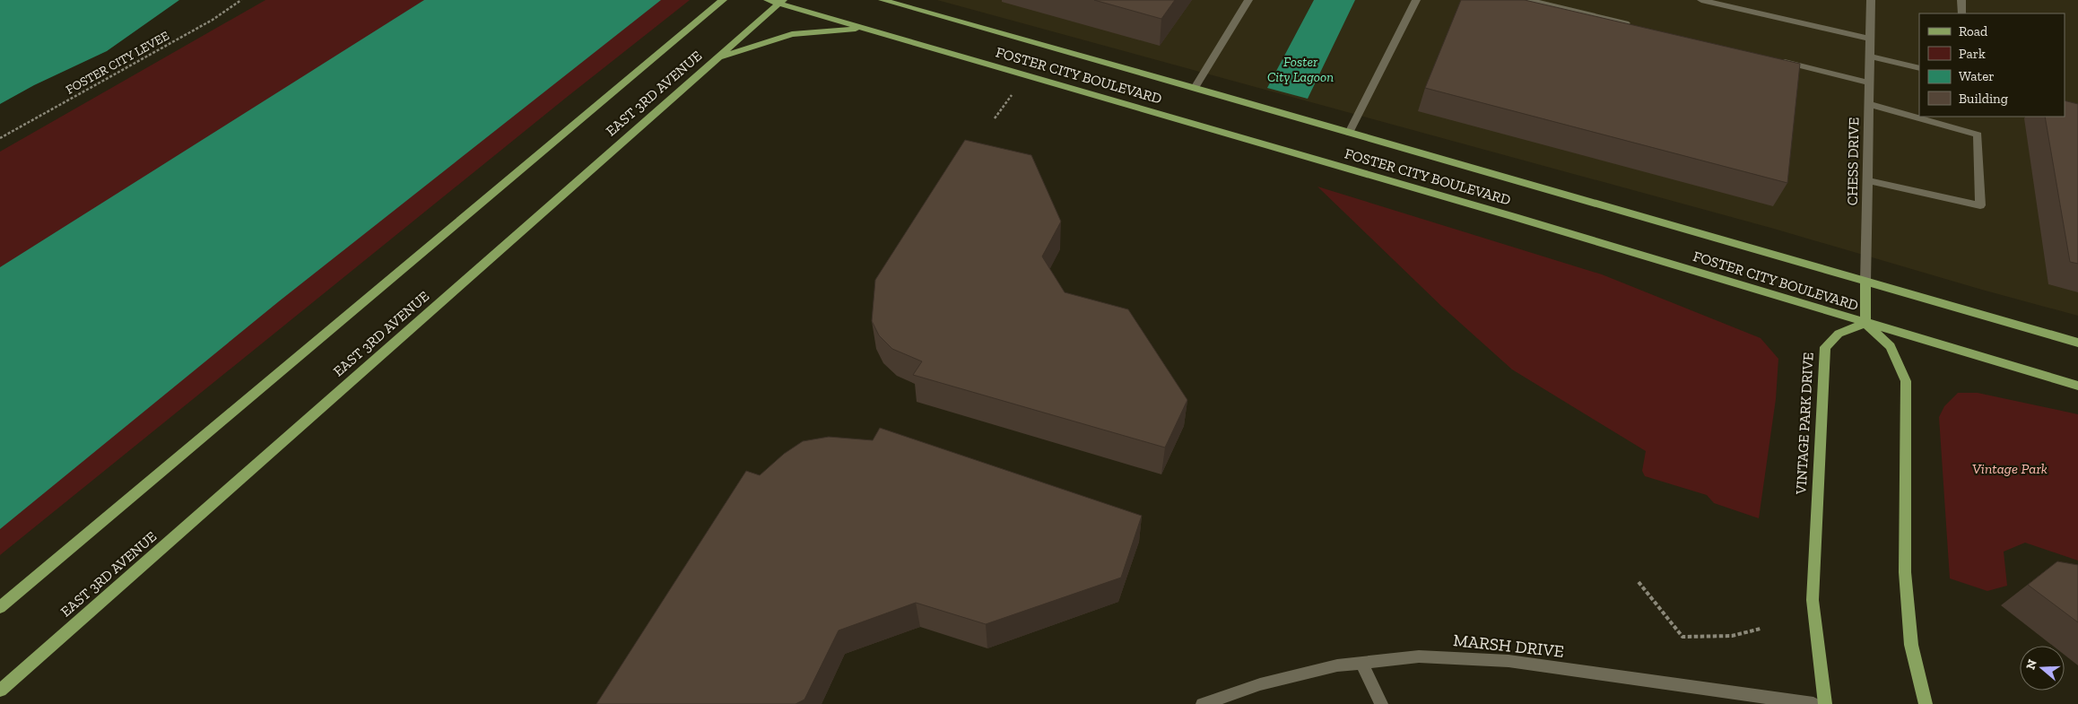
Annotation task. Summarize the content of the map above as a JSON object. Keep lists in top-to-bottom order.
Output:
{
  "streets": {
    "main road": [
      "FOSTER CITY BOULEVARD",
      "EAST 3RD AVENUE",
      "CHESS DRIVE",
      "VINTAGE PARK DRIVE"
    ],
    "street": ["MARSH DRIVE"],
    "path": ["FOSTER CITY LEVEE"]
  },
  "crossings": [
    ["FOSTER CITY BOULEVARD", "EAST 3RD AVENUE"],
    ["FOSTER CITY BOULEVARD", "CHESS DRIVE"],
    ["FOSTER CITY BOULEVARD", "VINTAGE PARK DRIVE"],
    ["CHESS DRIVE", "VINTAGE PARK DRIVE"]
  ],
  "water": ["Foster City Lagoon"],
  "parks": ["Vintage Park"],
  "legend": [
    "Road",
    "Park",
    "Water",
    "Building"
  ],
  "north": "left"
}
